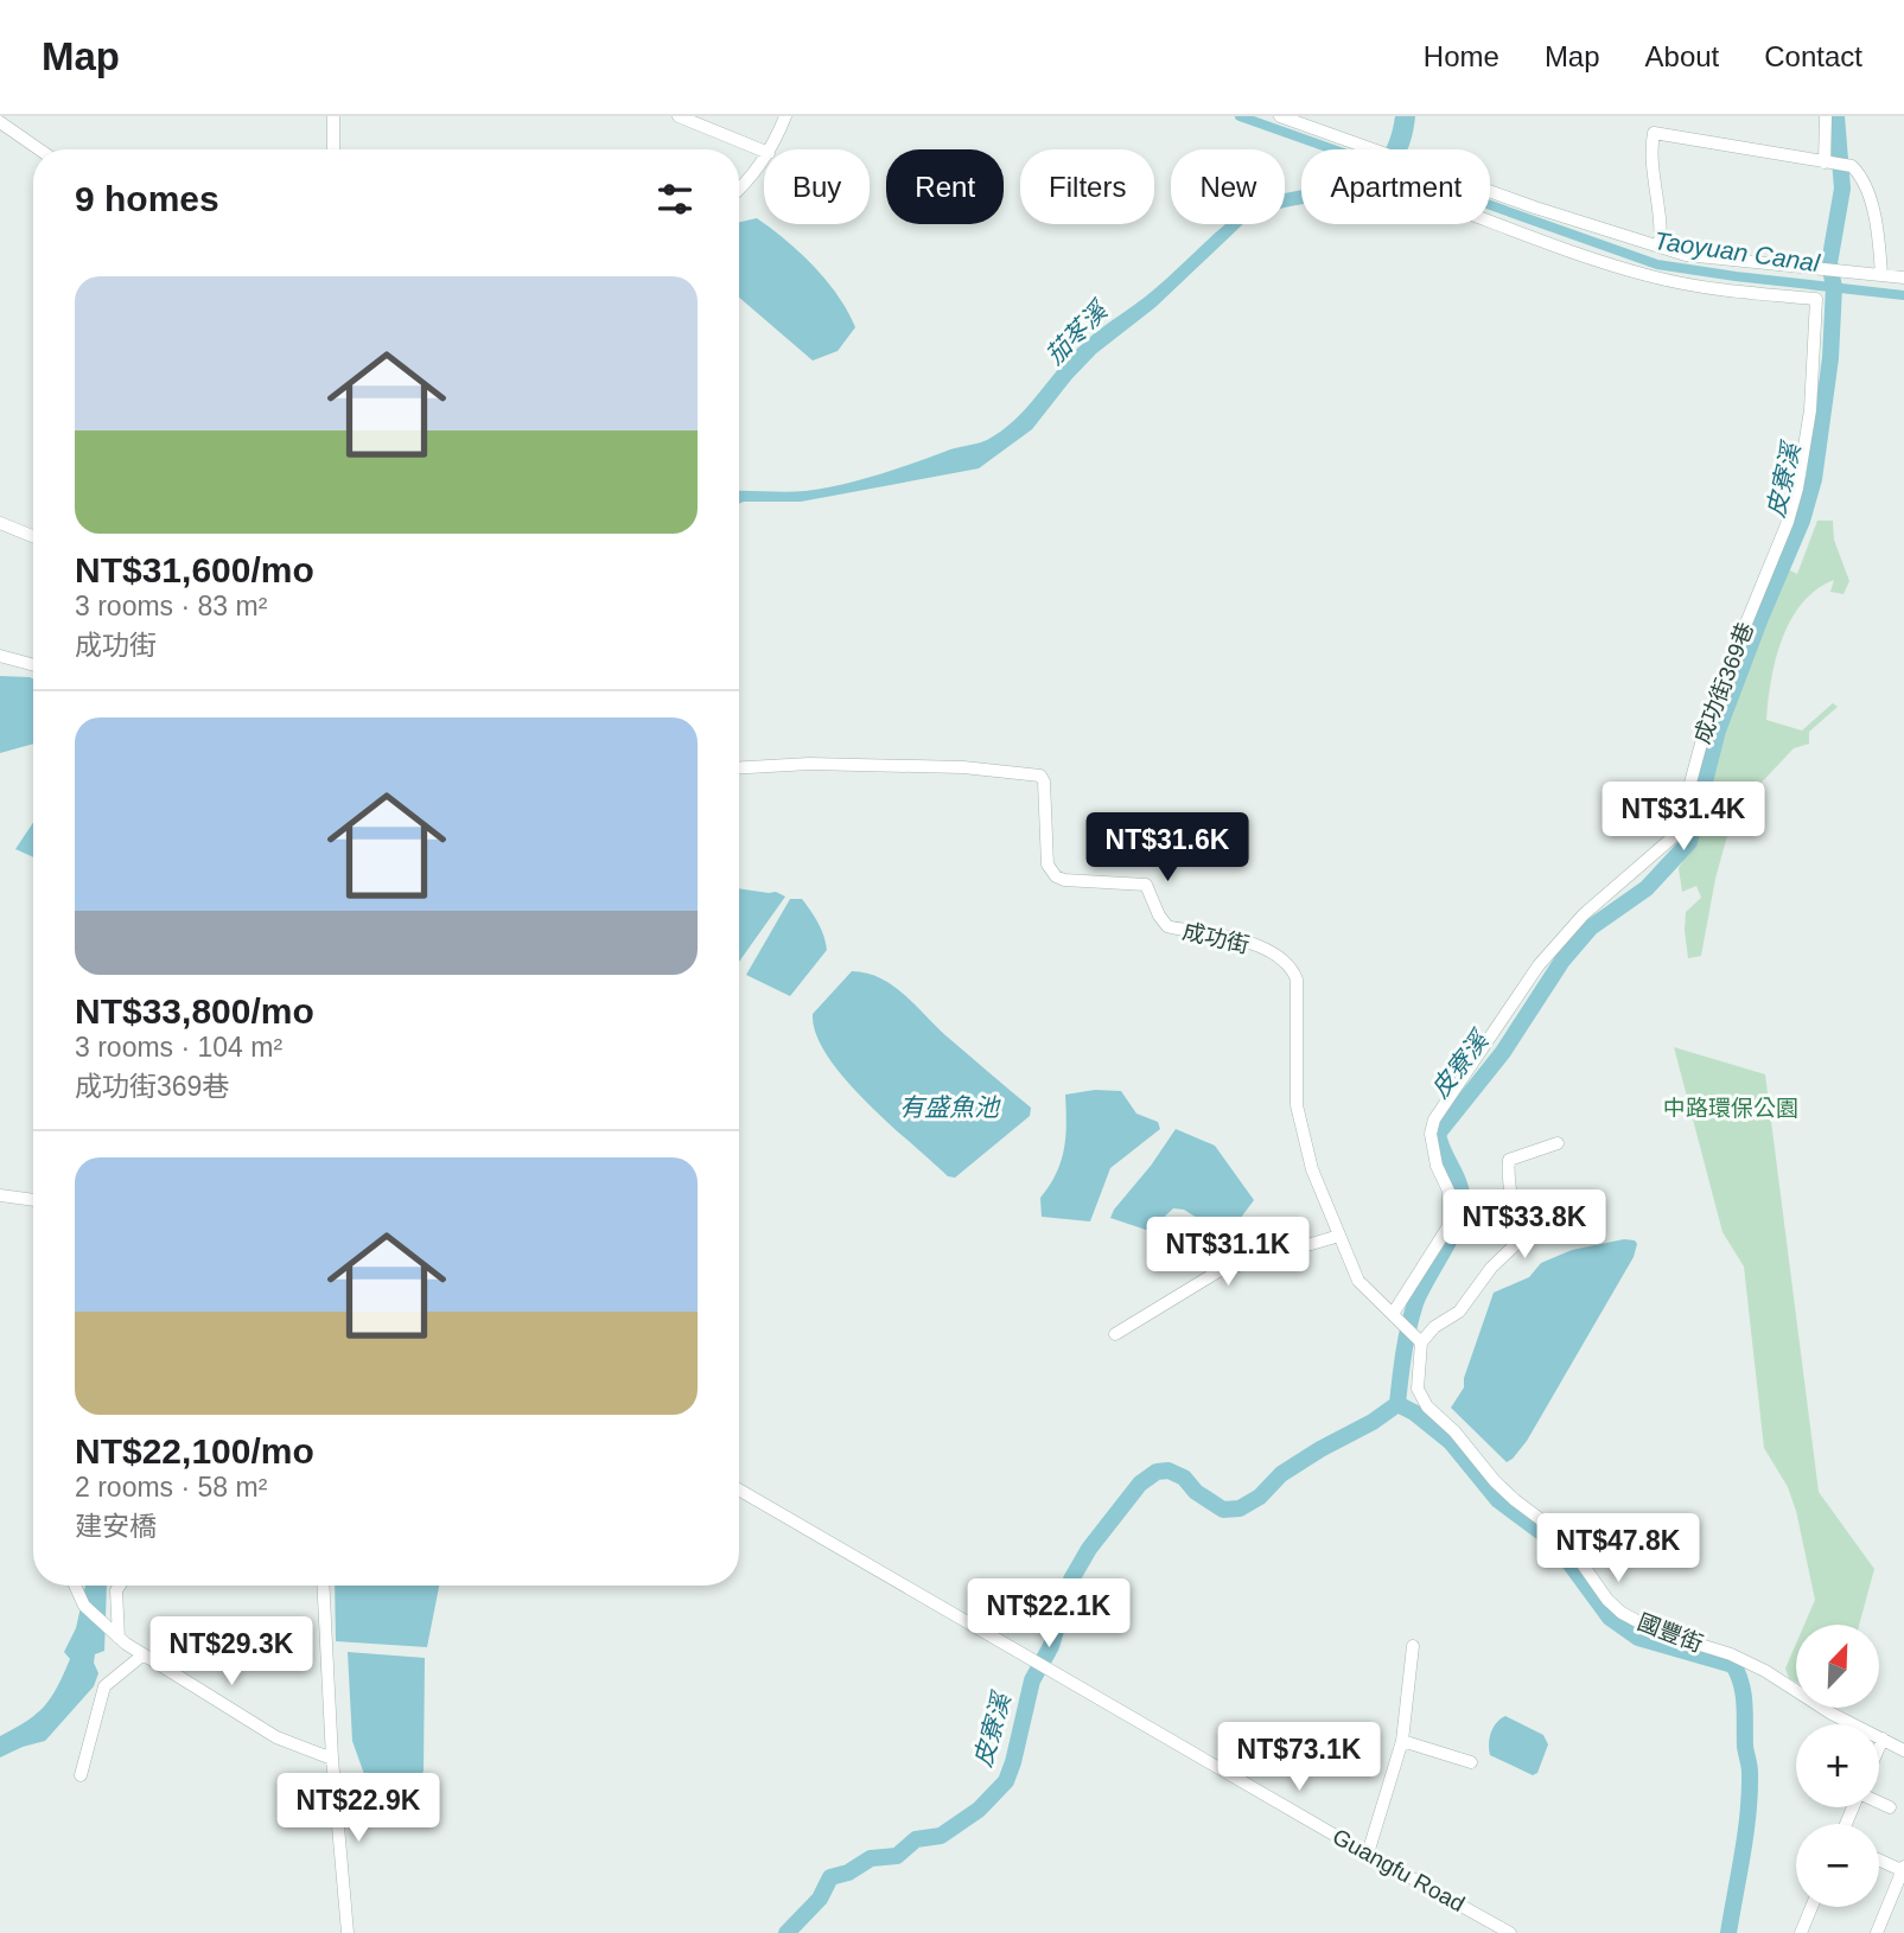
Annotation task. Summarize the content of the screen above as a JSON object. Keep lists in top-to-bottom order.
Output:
{
  "streets": {
    "street": [
      "成功街369巷",
      "成功街",
      "國豐街",
      "Guangfu Road"
    ]
  },
  "crossings": [
    ["成功街369巷", "成功街"],
    ["成功街", "國豐街"]
  ],
  "water": [
    "Taoyuan Canal",
    "茄苳溪",
    "皮寮溪",
    "有盛魚池"
  ],
  "parks": ["中路環保公園"],
  "north": "top right",
  "page": {
    "header": "Map",
    "nav": [
      "Home",
      "Map",
      "About",
      "Contact"
    ],
    "chip": [
      "Buy",
      "Rent",
      "Filters",
      "New",
      "Apartment"
    ],
    "heading": "9 homes",
    "list": [
      {
        "name": "NT$31,600/mo",
        "note": "3 rooms · 83 m² · 成功街"
      },
      {
        "name": "NT$33,800/mo",
        "note": "3 rooms · 104 m² · 成功街369巷"
      },
      {
        "name": "NT$22,100/mo",
        "note": "2 rooms · 58 m² · 建安橋"
      }
    ],
    "price": [
      "NT$31.4K",
      "NT$31.6K",
      "NT$33.8K",
      "NT$31.1K",
      "NT$47.8K",
      "NT$22.1K",
      "NT$29.3K",
      "NT$73.1K",
      "NT$22.9K"
    ],
    "map_buttons": ["+", "−"]
  }
}
